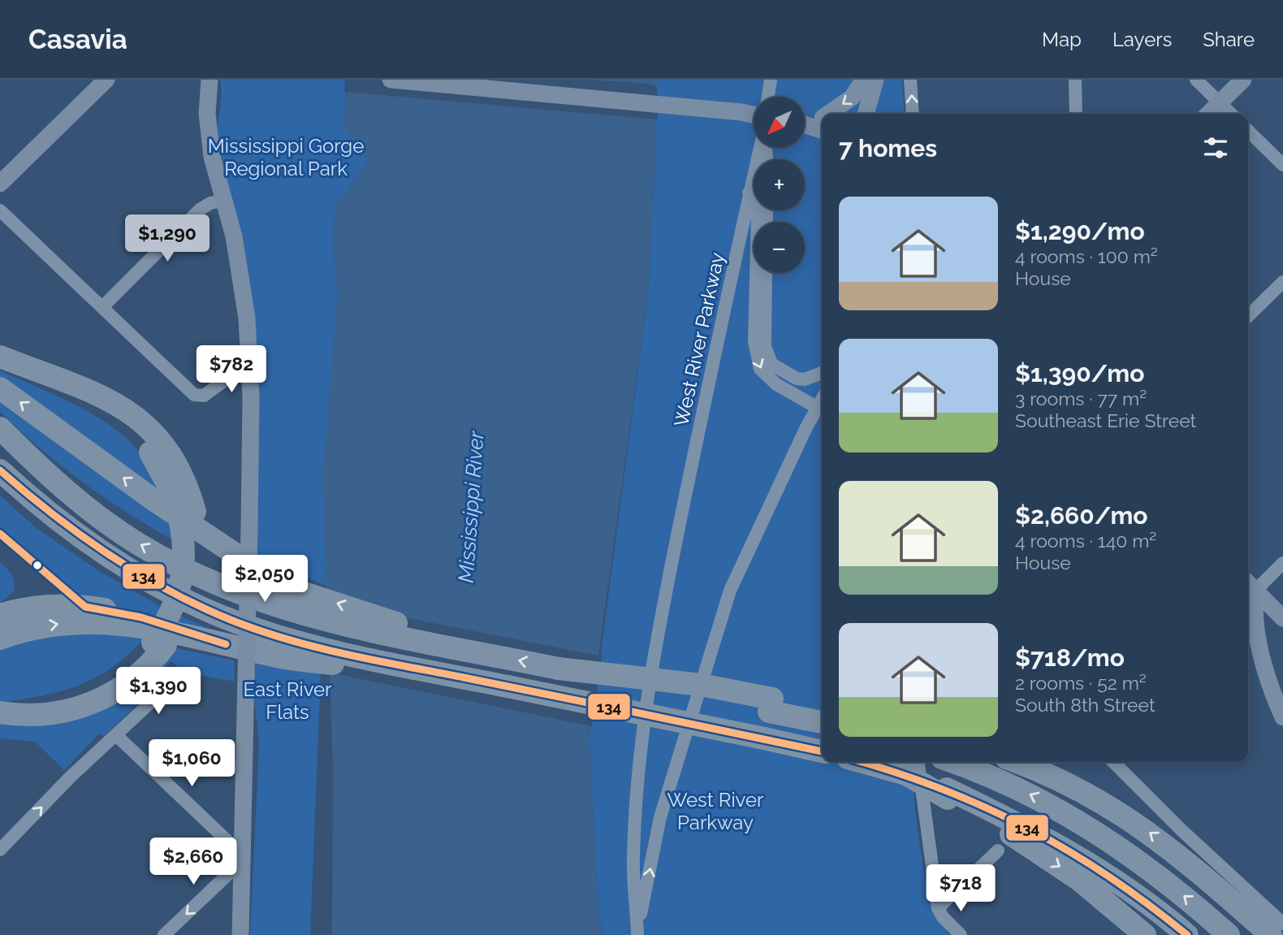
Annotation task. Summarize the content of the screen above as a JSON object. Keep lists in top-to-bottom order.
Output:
{
  "streets": {
    "street": ["West River Parkway"]
  },
  "water": ["Mississippi River"],
  "parks": ["Mississippi Gorge Regional Park", "East River Flats", "West River Parkway"],
  "lines": ["transit line 134"],
  "north": "bottom left",
  "page": {
    "header": "Casavia",
    "nav": ["Map", "Layers", "Share"],
    "map_buttons": ["+", "−"],
    "heading": "7 homes",
    "list": [
      {
        "name": "$1,290/mo",
        "note": "4 rooms · 100 m² · House"
      },
      {
        "name": "$1,390/mo",
        "note": "3 rooms · 77 m² · Southeast Erie Street"
      },
      {
        "name": "$2,660/mo",
        "note": "4 rooms · 140 m² · House"
      },
      {
        "name": "$718/mo",
        "note": "2 rooms · 52 m² · South 8th Street"
      }
    ],
    "price": [
      "$1,290",
      "$782",
      "$2,050",
      "$1,390",
      "$1,060",
      "$2,660",
      "$718"
    ]
  }
}
